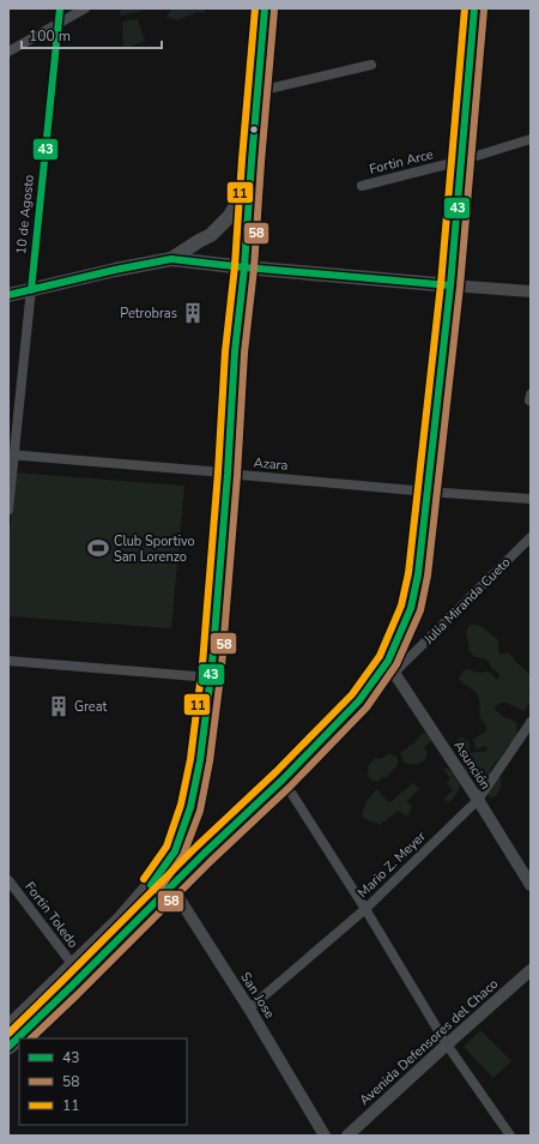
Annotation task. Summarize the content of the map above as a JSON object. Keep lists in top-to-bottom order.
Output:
{
  "streets": {
    "highway": ["Julia Miranda Cueto"],
    "street": [
      "Fortin Arce",
      "10 de Agosto",
      "Azara",
      "Asunción",
      "Mario Z. Meyer",
      "Fortin Toledo",
      "San Jose",
      "Avenida Defensores del Chaco"
    ]
  },
  "crossings": [
    ["Fortin Arce", "Julia Miranda Cueto"],
    ["10 de Agosto", "Azara"],
    ["Azara", "Julia Miranda Cueto"],
    ["Julia Miranda Cueto", "Asunción"],
    ["Julia Miranda Cueto", "San Jose"],
    ["Asunción", "Mario Z. Meyer"],
    ["Mario Z. Meyer", "San Jose"]
  ],
  "places": {
    "building": ["Petrobras", "Great"],
    "sports": ["Club Sportivo San Lorenzo"]
  },
  "lines": ["transit line 43", "transit line 11", "transit line 58"],
  "legend": ["43", "58", "11"],
  "scale_bar": "100 m"
}
